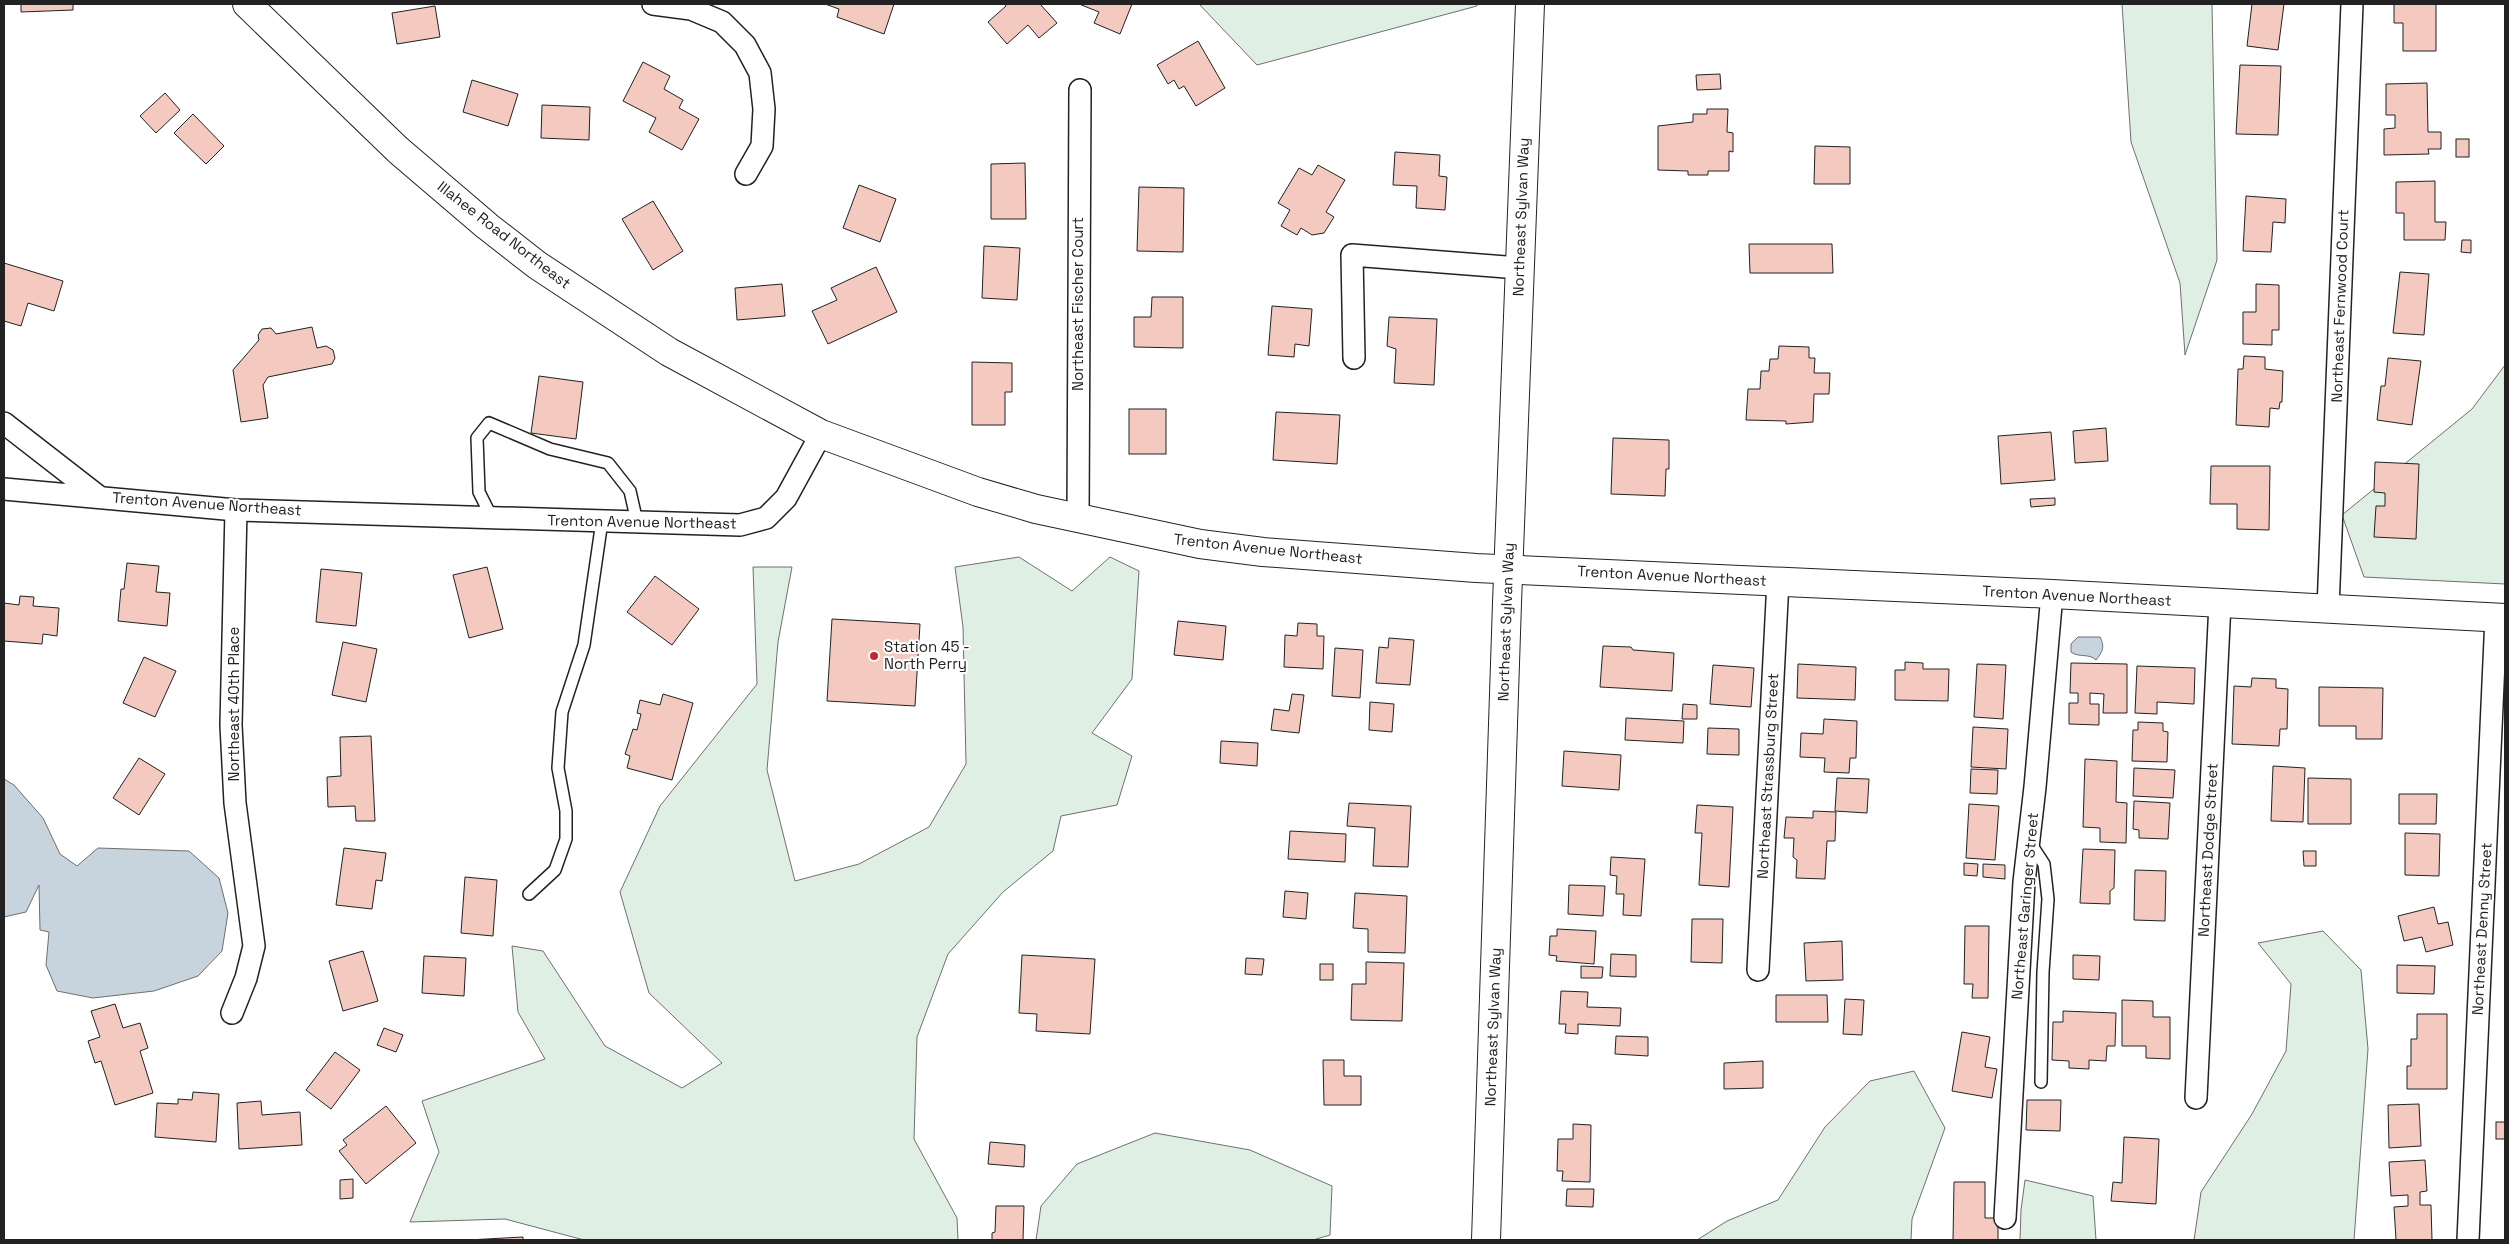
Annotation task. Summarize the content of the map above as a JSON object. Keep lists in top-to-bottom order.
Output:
{
  "streets": {
    "main road": ["Northeast Sylvan Way", "Illahee Road Northeast", "Trenton Avenue Northeast"],
    "street": [
      "Northeast Fischer Court",
      "Northeast Fernwood Court",
      "Northeast 40th Place",
      "Northeast Strassburg Street",
      "Northeast Dodge Street",
      "Northeast Garinger Street",
      "Northeast Denny Street"
    ]
  },
  "crossings": [
    ["Northeast Sylvan Way", "Trenton Avenue Northeast"],
    ["Illahee Road Northeast", "Trenton Avenue Northeast"],
    ["Northeast Fischer Court", "Trenton Avenue Northeast"],
    ["Northeast Fernwood Court", "Trenton Avenue Northeast"],
    ["Trenton Avenue Northeast", "Northeast 40th Place"],
    ["Trenton Avenue Northeast", "Northeast Strassburg Street"],
    ["Trenton Avenue Northeast", "Northeast Dodge Street"],
    ["Trenton Avenue Northeast", "Northeast Garinger Street"],
    ["Trenton Avenue Northeast", "Northeast Denny Street"]
  ],
  "places": ["Station 45 - North Perry"]
}
